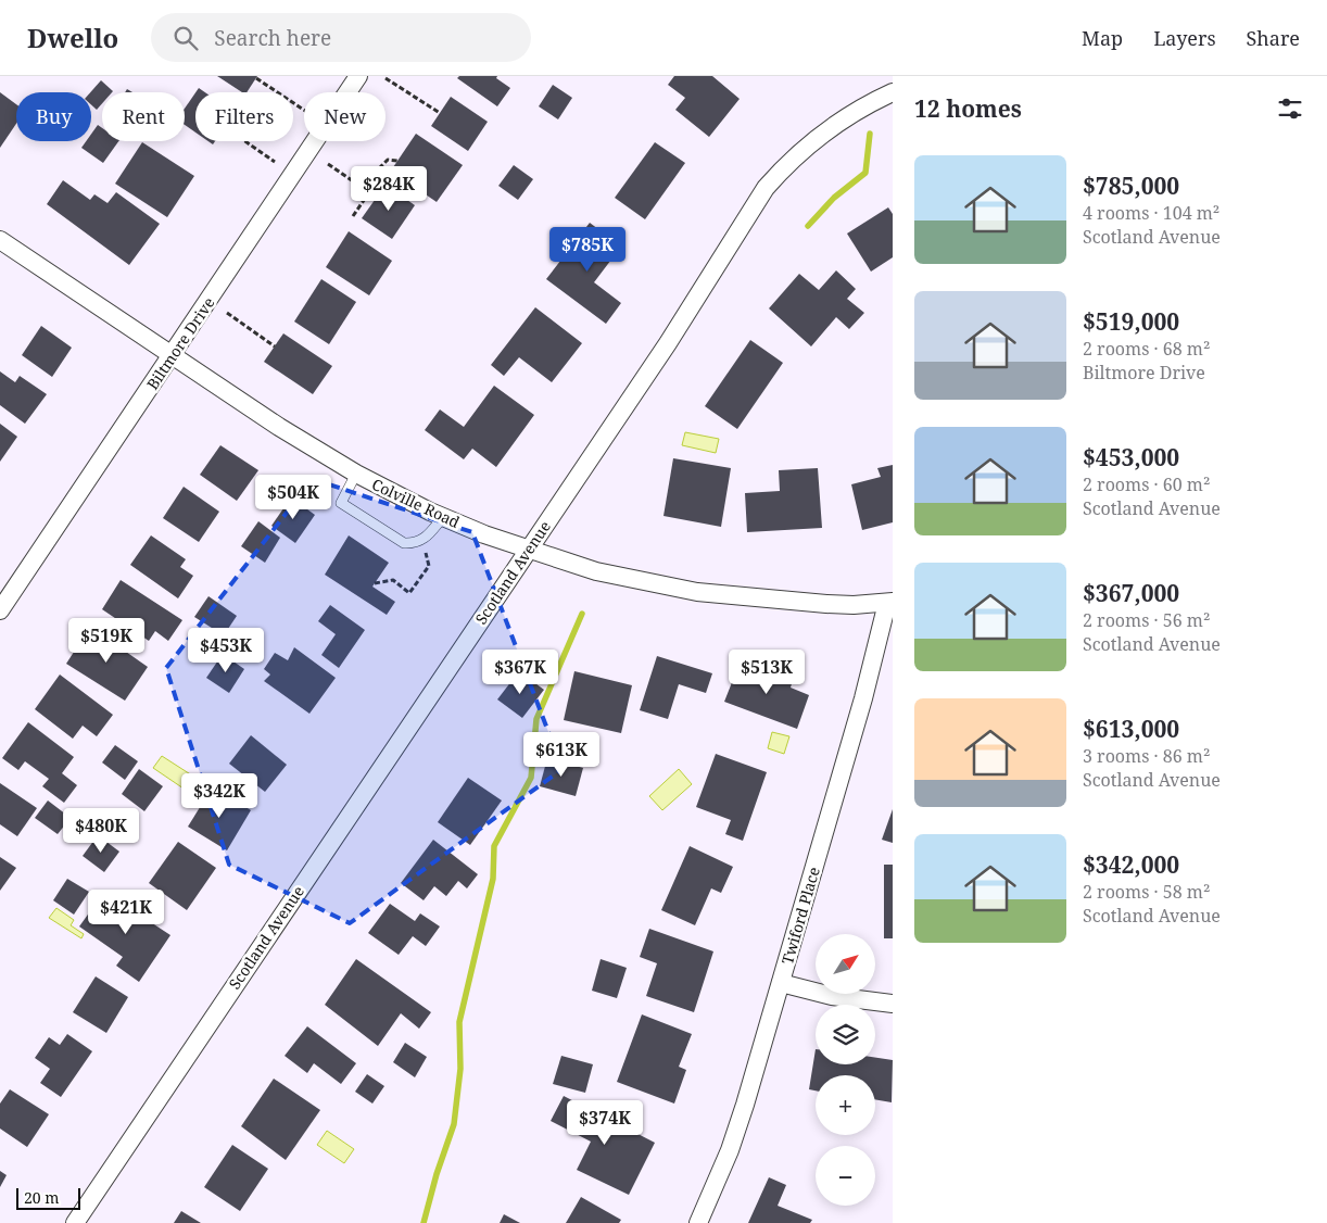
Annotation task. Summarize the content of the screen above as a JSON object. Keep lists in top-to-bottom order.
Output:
{
  "streets": {
    "street": [
      "Biltmore Drive",
      "Colville Road",
      "Scotland Avenue",
      "Twiford Place"
    ]
  },
  "crossings": [
    ["Biltmore Drive", "Colville Road"],
    ["Colville Road", "Scotland Avenue"],
    ["Colville Road", "Twiford Place"]
  ],
  "scale_bar": "20 m",
  "north": "top right",
  "page": {
    "header": "Dwello",
    "search": "Search here",
    "nav": ["Map", "Layers", "Share"],
    "heading": "12 homes",
    "chip": [
      "Buy",
      "Rent",
      "Filters",
      "New"
    ],
    "list": [
      {
        "name": "$785,000",
        "note": "4 rooms · 104 m² · Scotland Avenue"
      },
      {
        "name": "$519,000",
        "note": "2 rooms · 68 m² · Biltmore Drive"
      },
      {
        "name": "$453,000",
        "note": "2 rooms · 60 m² · Scotland Avenue"
      },
      {
        "name": "$367,000",
        "note": "2 rooms · 56 m² · Scotland Avenue"
      },
      {
        "name": "$613,000",
        "note": "3 rooms · 86 m² · Scotland Avenue"
      },
      {
        "name": "$342,000",
        "note": "2 rooms · 58 m² · Scotland Avenue"
      }
    ],
    "price": [
      "$284K",
      "$785K",
      "$504K",
      "$519K",
      "$453K",
      "$367K",
      "$513K",
      "$613K",
      "$342K",
      "$480K",
      "$421K",
      "$374K"
    ],
    "map_buttons": ["+", "−"],
    "scale": "20 m"
  }
}
